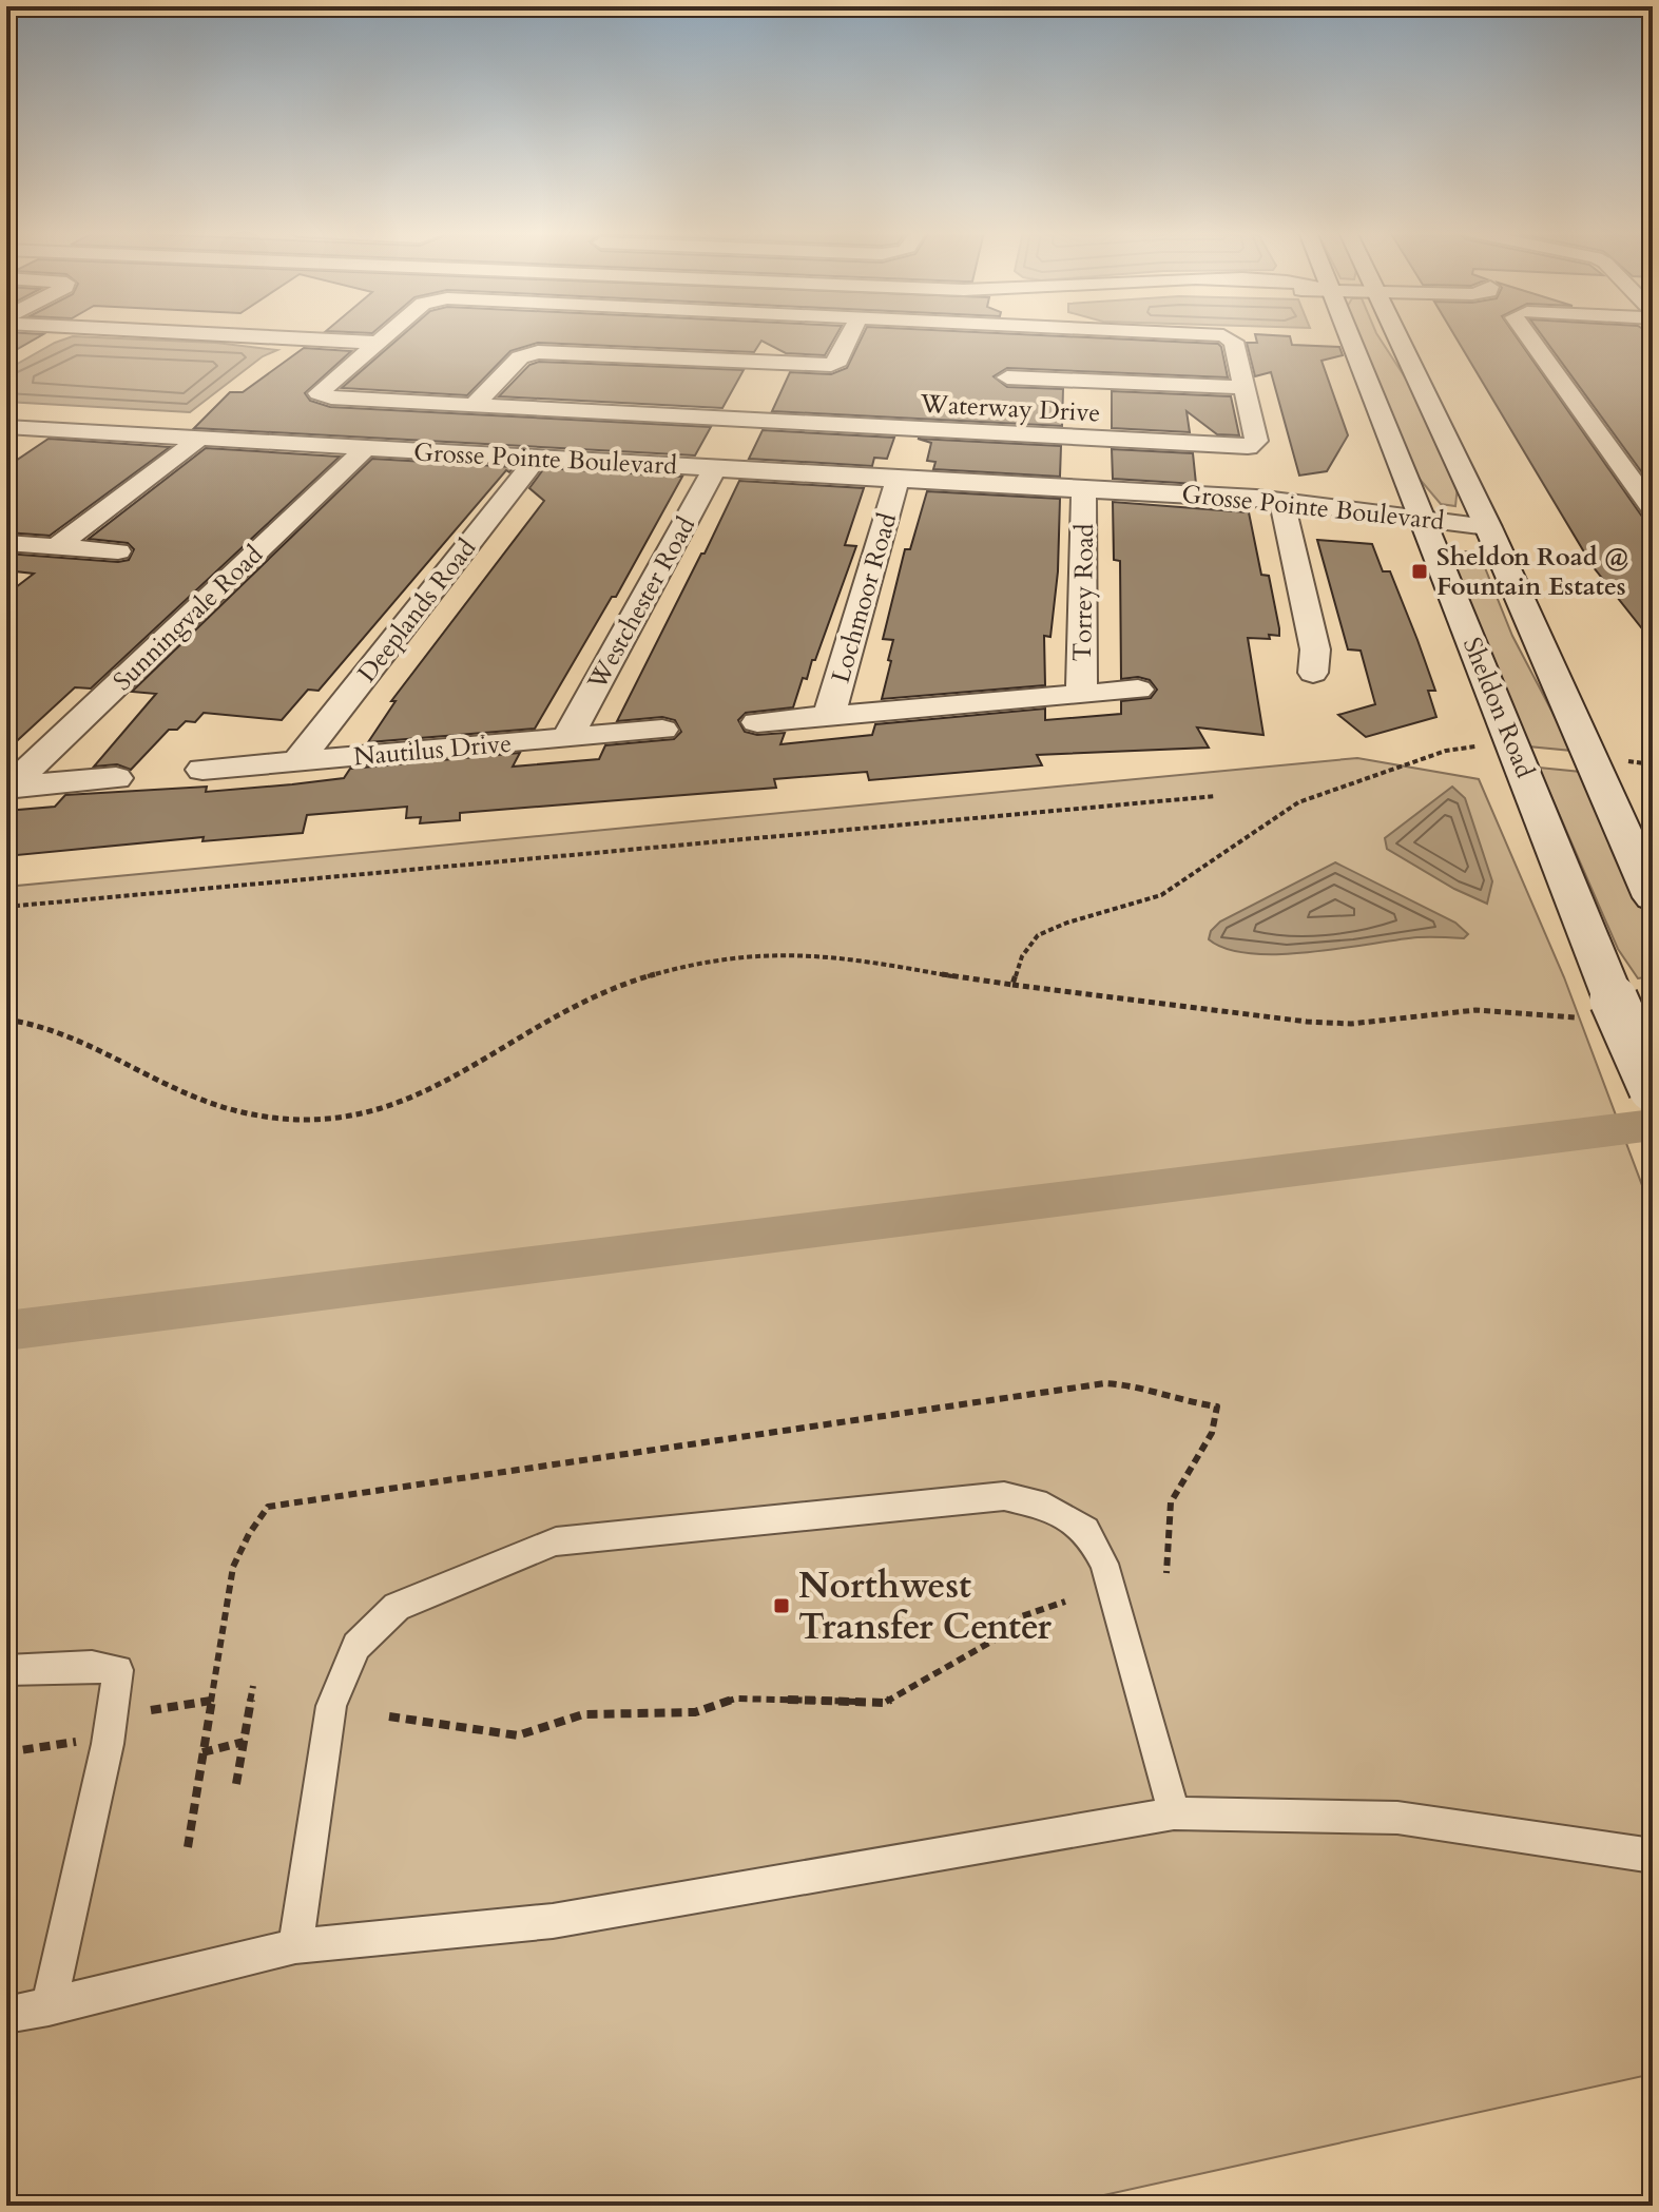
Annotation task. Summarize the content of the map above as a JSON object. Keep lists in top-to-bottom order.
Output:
{
  "streets": {
    "main road": ["Sheldon Road"],
    "street": [
      "Waterway Drive",
      "Grosse Pointe Boulevard",
      "Torrey Road",
      "Lochmoor Road",
      "Westchester Road",
      "Deeplands Road",
      "Sunningvale Road",
      "Nautilus Drive"
    ]
  },
  "crossings": [
    ["Grosse Pointe Boulevard", "Torrey Road"],
    ["Grosse Pointe Boulevard", "Lochmoor Road"],
    ["Grosse Pointe Boulevard", "Westchester Road"],
    ["Grosse Pointe Boulevard", "Deeplands Road"],
    ["Grosse Pointe Boulevard", "Sunningvale Road"],
    ["Grosse Pointe Boulevard", "Sheldon Road"],
    ["Westchester Road", "Nautilus Drive"],
    ["Deeplands Road", "Nautilus Drive"]
  ],
  "places": {
    "transit": ["Sheldon Road @ Fountain Estates", "Northwest Transfer Center"]
  }
}
